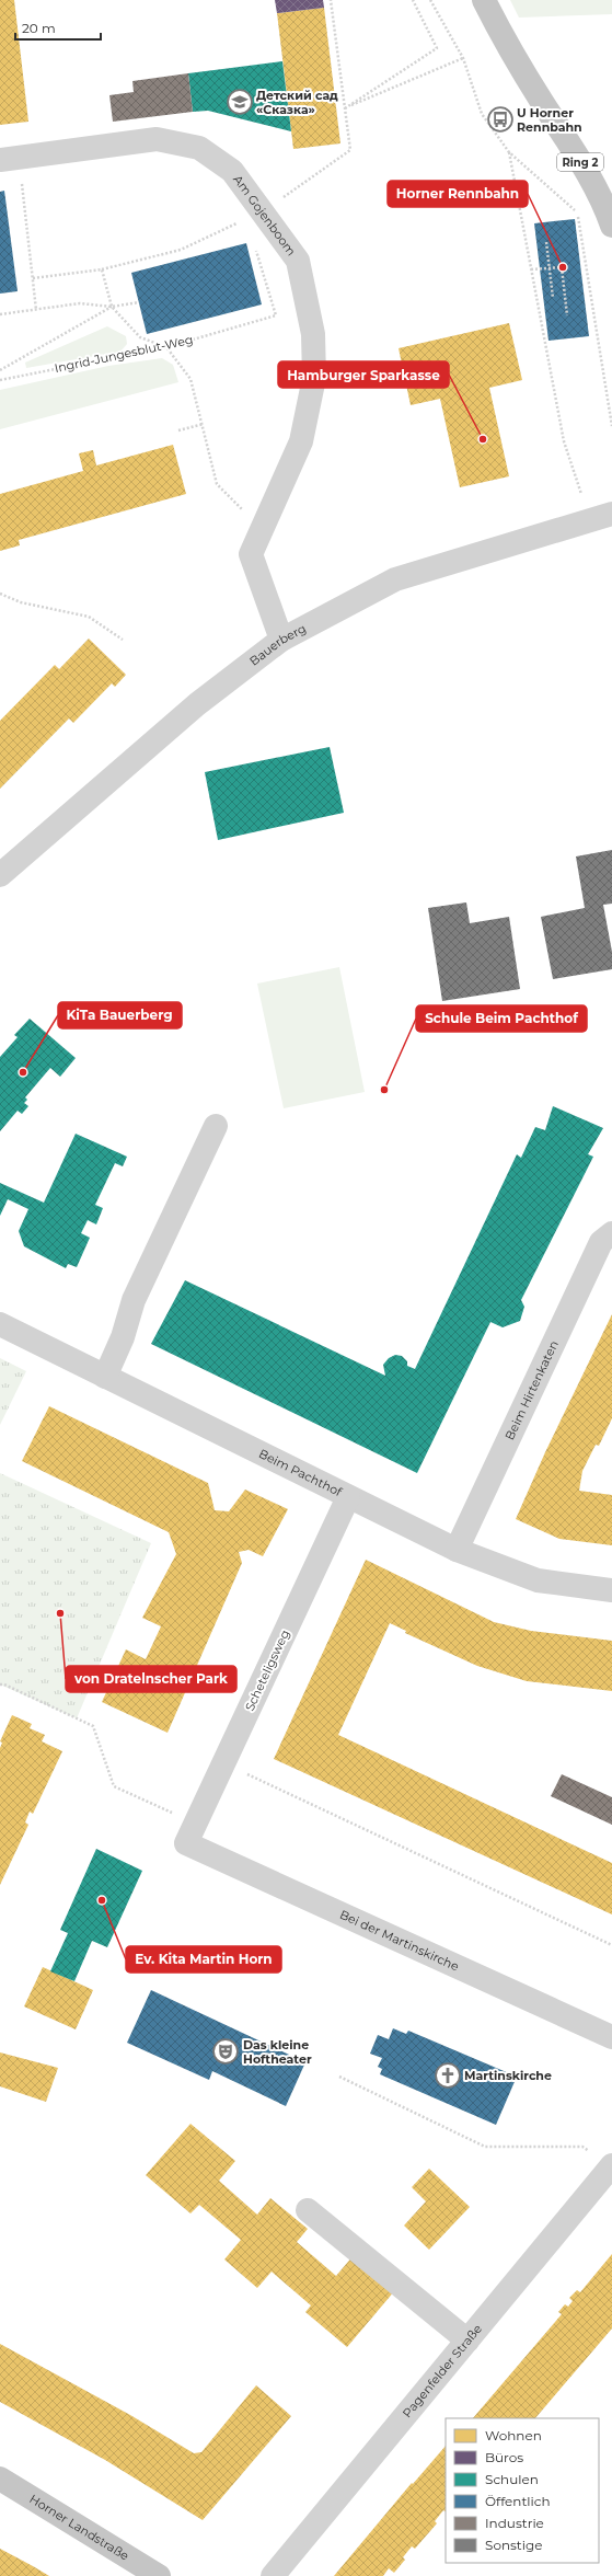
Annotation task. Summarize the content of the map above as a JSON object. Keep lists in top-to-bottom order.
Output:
{
  "streets": {
    "main road": ["Ring 2", "Horner Landstraße"],
    "street": [
      "Am Gojenboom",
      "Bauerberg",
      "Beim Hirtenkaten",
      "Beim Pachthof",
      "Scheteligsweg",
      "Bei der Martinskirche",
      "Pagenfelder Straße"
    ],
    "path": ["Ingrid-Jungesblut-Weg"]
  },
  "crossings": [
    ["Am Gojenboom", "Bauerberg"],
    ["Beim Hirtenkaten", "Beim Pachthof"],
    ["Beim Pachthof", "Scheteligsweg"],
    ["Scheteligsweg", "Bei der Martinskirche"]
  ],
  "places": {
    "school or university": ["Детский сад «Сказка»"],
    "bus stop": ["U Horner Rennbahn"],
    "other": [
      "Horner Rennbahn",
      "Hamburger Sparkasse",
      "KiTa Bauerberg",
      "Schule Beim Pachthof",
      "von Dratelnscher Park",
      "Ev. Kita Martin Horn"
    ],
    "theatre": ["Das kleine Hoftheater"],
    "church": ["Martinskirche"]
  },
  "legend": [
    "Wohnen",
    "Büros",
    "Schulen",
    "Öffentlich",
    "Industrie",
    "Sonstige"
  ],
  "scale_bar": "20 m"
}
